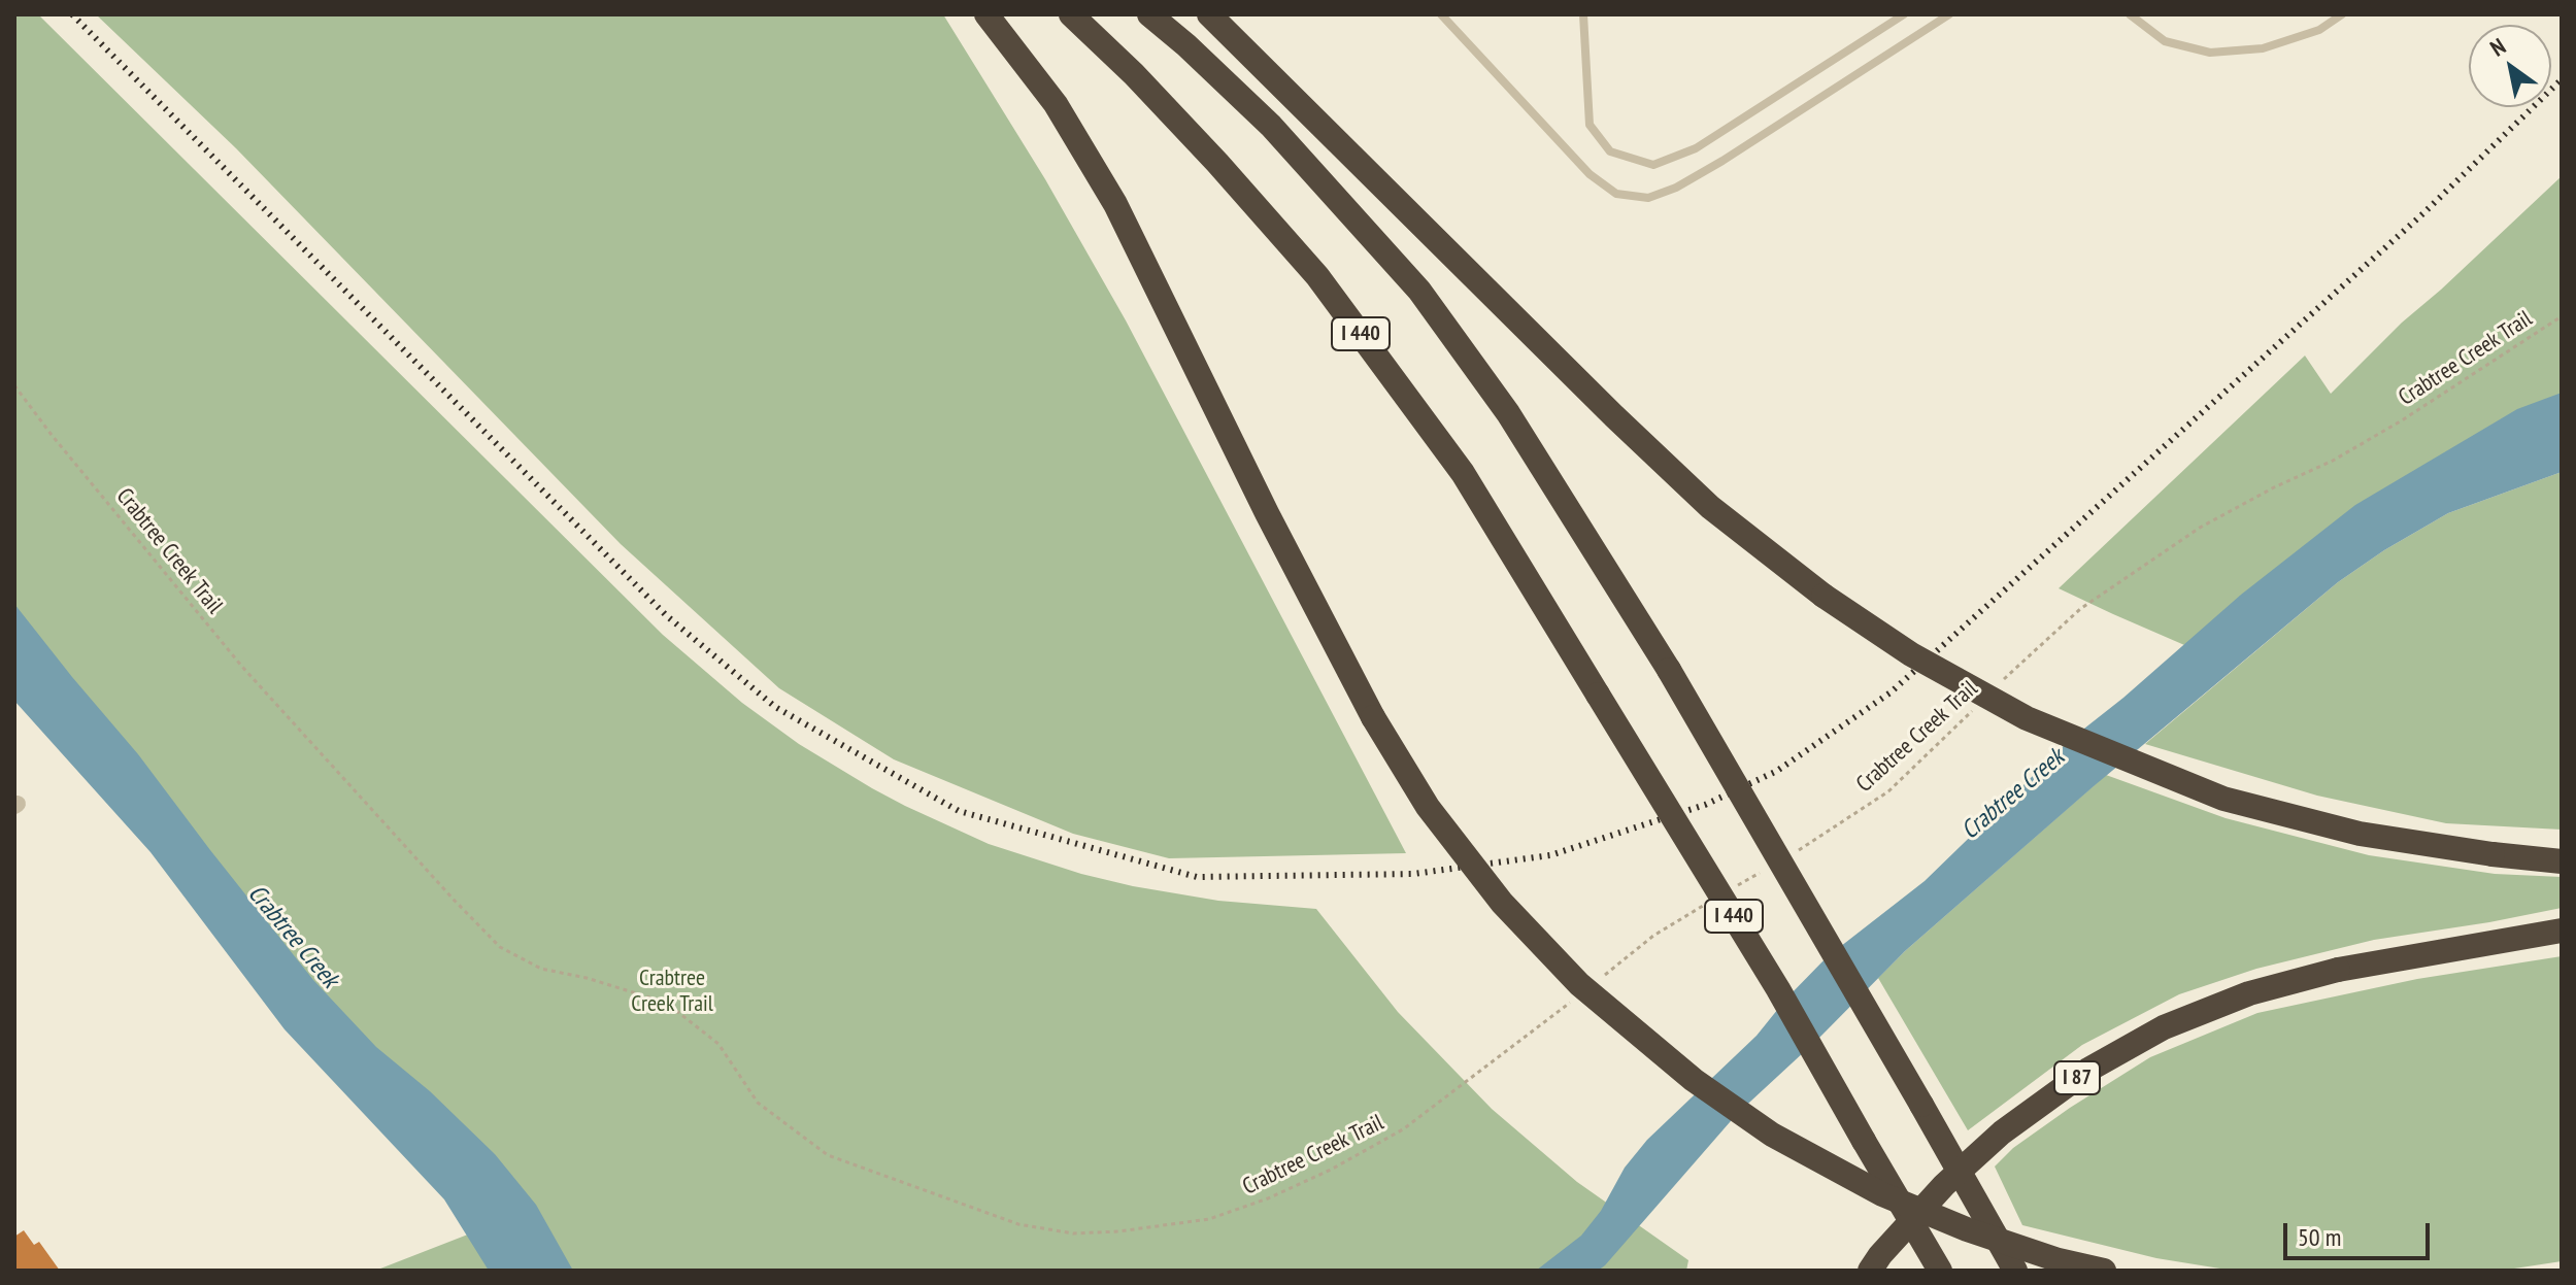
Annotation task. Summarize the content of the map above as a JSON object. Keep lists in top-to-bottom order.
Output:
{
  "streets": {
    "highway": ["I 440", "I 87"],
    "path": ["Crabtree Creek Trail"]
  },
  "water": ["Crabtree Creek"],
  "parks": ["Crabtree Creek Trail"],
  "scale_bar": "50 m",
  "north": "top left"
}
